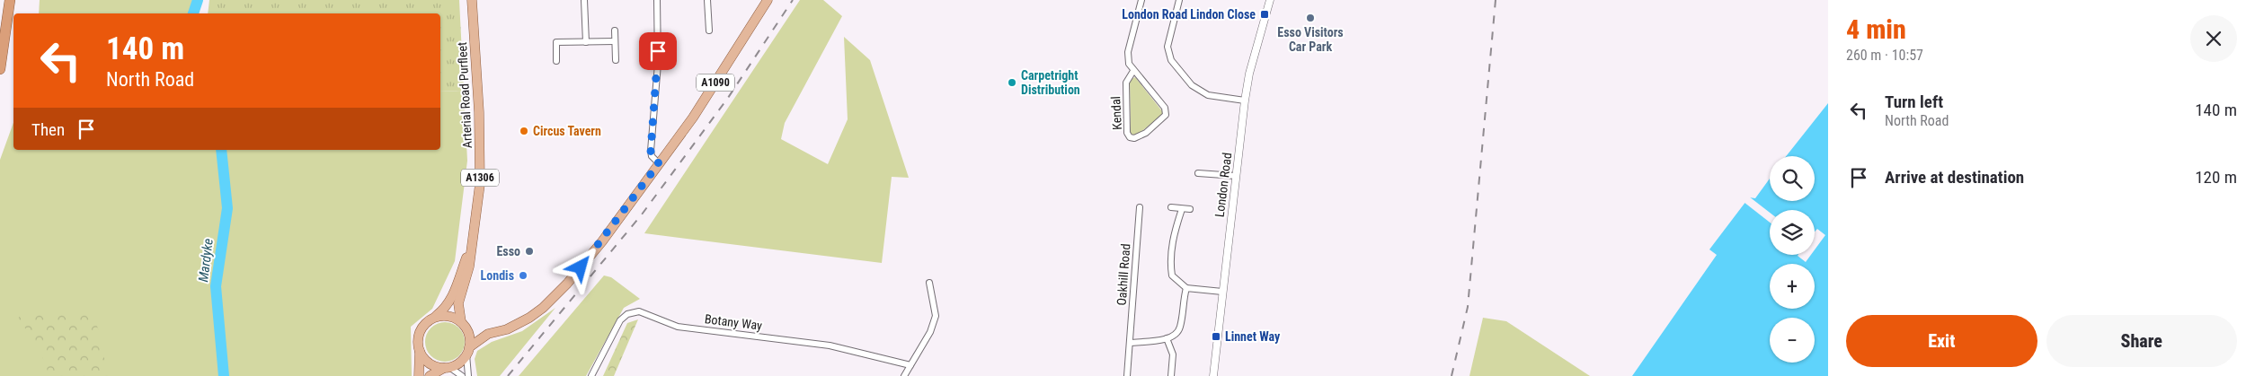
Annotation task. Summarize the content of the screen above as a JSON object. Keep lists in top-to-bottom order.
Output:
{
  "streets": {
    "main road": ["A1090", "Arterial Road Purfleet", "A1306"],
    "street": [
      "Kendal",
      "London Road",
      "Oakhill Road",
      "Botany Way"
    ]
  },
  "crossings": [
    ["A1090", "Arterial Road Purfleet"]
  ],
  "water": ["Mardyke"],
  "places": {
    "transit": ["London Road Lindon Close", "Linnet Way"],
    "other": [
      "Esso Visitors Car Park",
      "Carpetright Distribution",
      "Circus Tavern",
      "Esso",
      "Londis"
    ]
  },
  "page": {
    "heading": ["4 min", "260 m · 10:57"],
    "turn": ["140 m", "North Road"],
    "list": [
      {
        "name": "Turn left",
        "note": "North Road",
        "value": "140 m"
      },
      {
        "name": "Arrive at destination",
        "value": "120 m"
      }
    ],
    "then": "Then",
    "map_buttons": ["+", "−"],
    "buttons": ["Exit", "Share"]
  }
}
